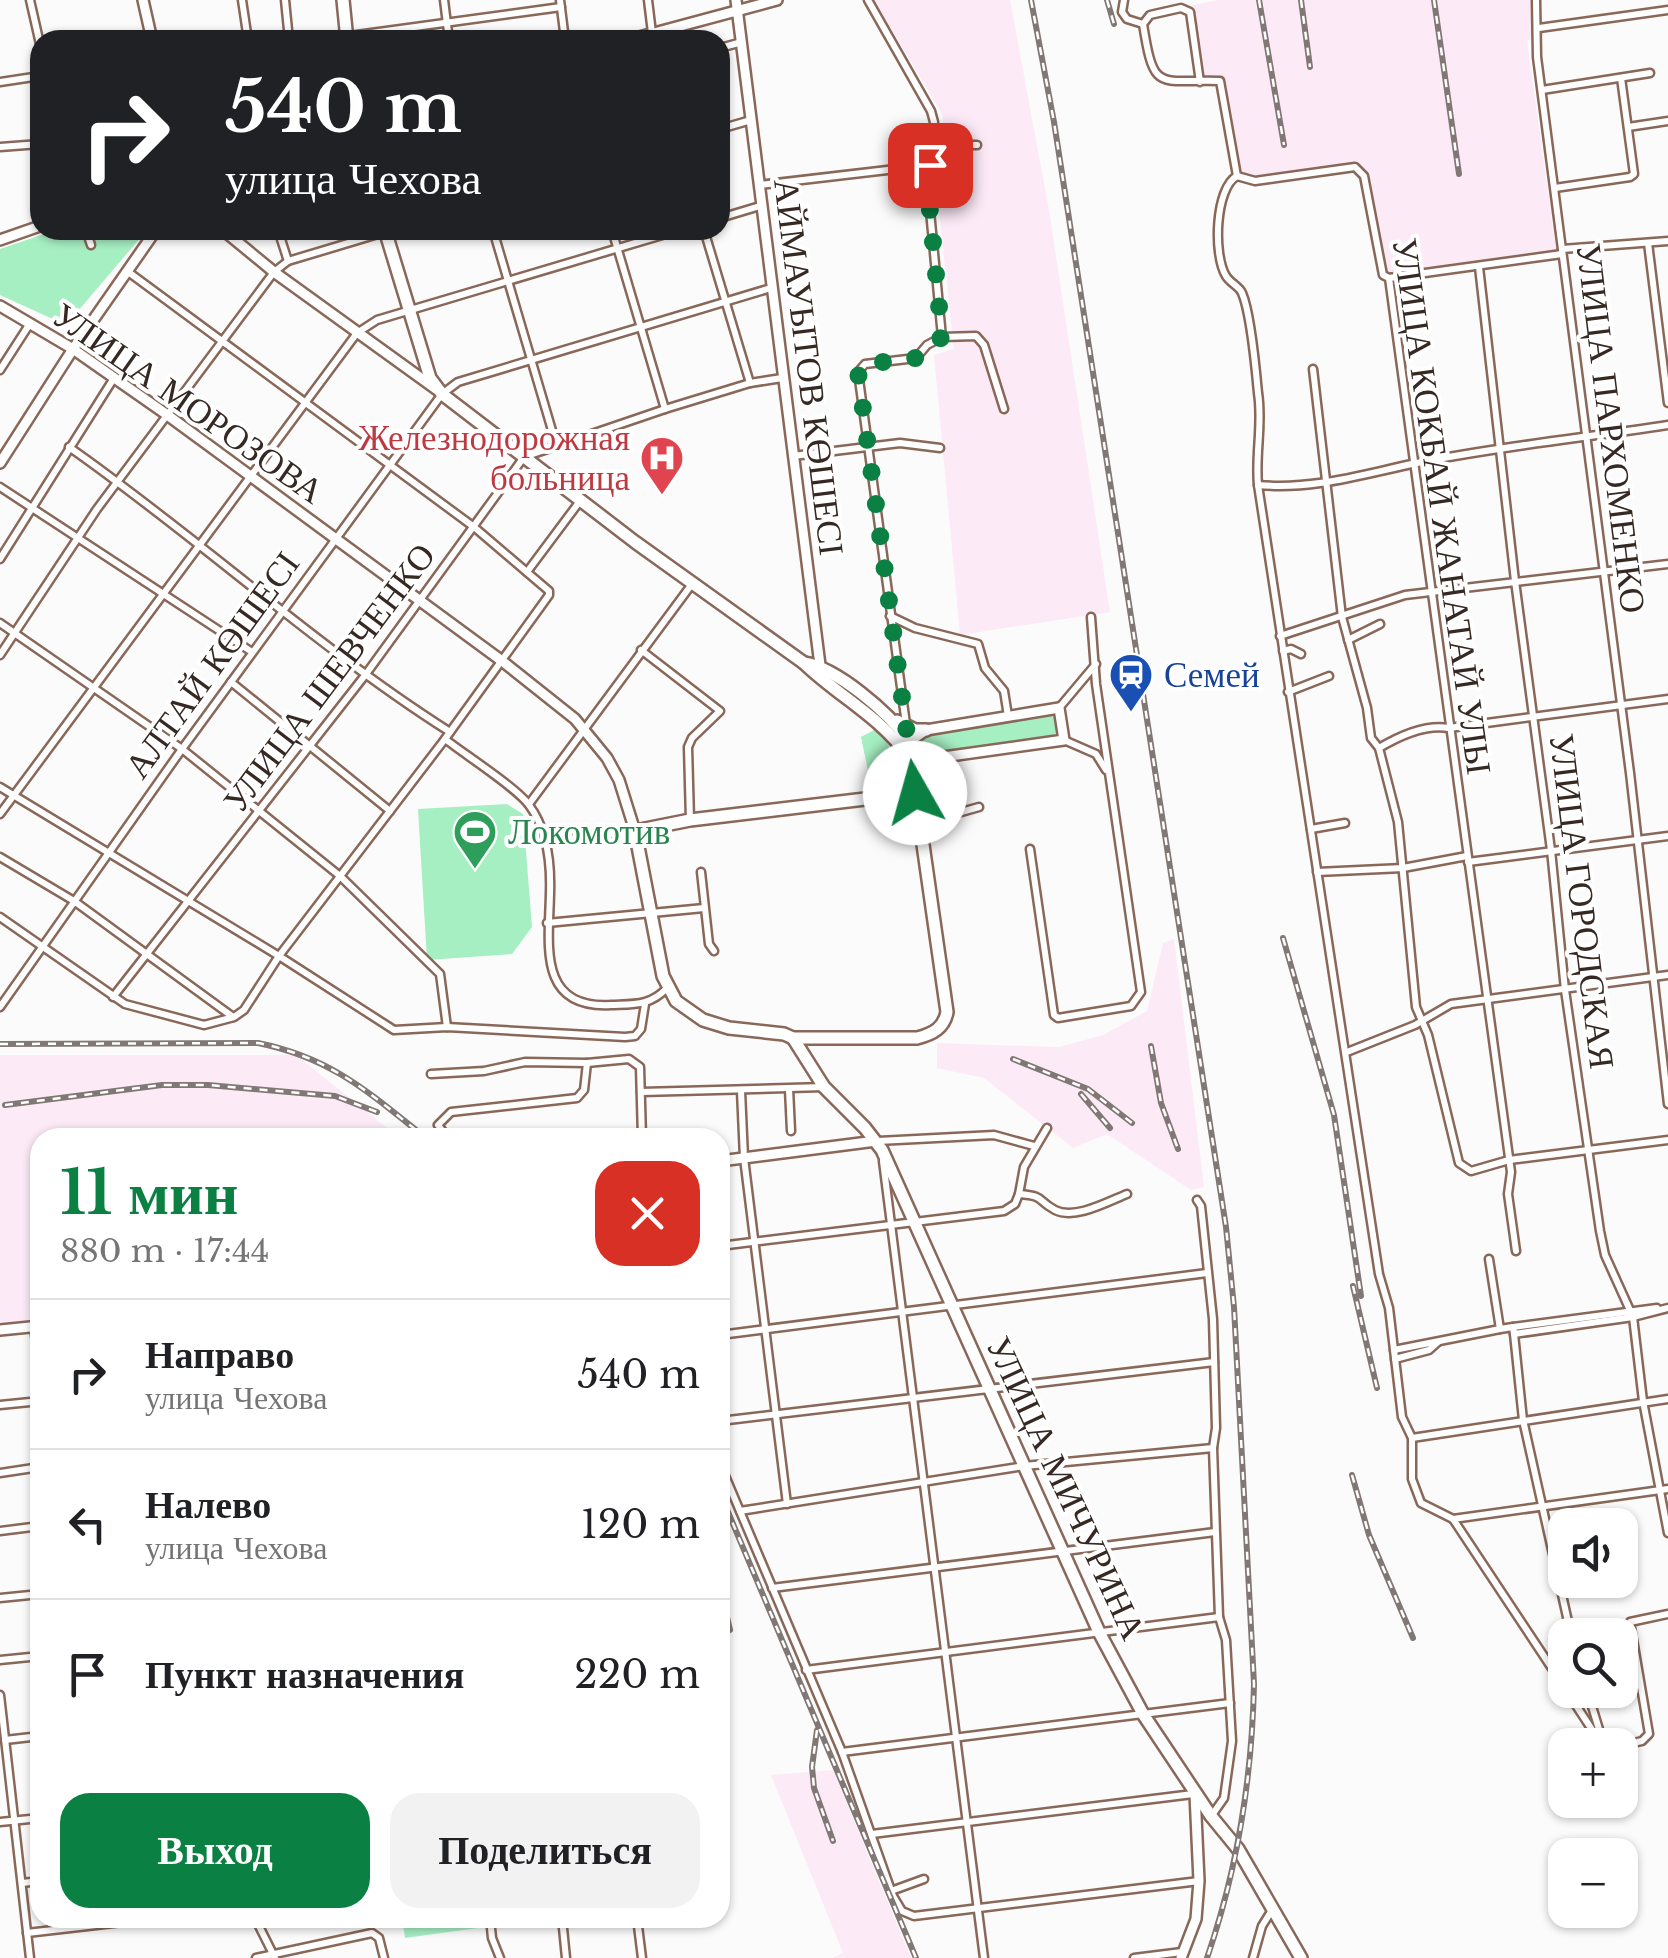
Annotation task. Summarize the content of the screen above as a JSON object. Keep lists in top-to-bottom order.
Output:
{
  "streets": {
    "main road": ["УЛИЦА МОРОЗОВА", "УЛИЦА МИЧУРИНА"],
    "street": [
      "АЙМАУЫТОВ КӨШЕСІ",
      "УЛИЦА ПАРХОМЕНКО",
      "УЛИЦА КОКБАЙ ЖАНАТАЙ УЛЫ",
      "АЛТАЙ КӨШЕСІ",
      "УЛИЦА ШЕВЧЕНКО",
      "УЛИЦА ГОРОДСКАЯ"
    ]
  },
  "crossings": [
    ["АЙМАУЫТОВ КӨШЕСІ", "АЛТАЙ КӨШЕСІ"],
    ["УЛИЦА МОРОЗОВА", "АЛТАЙ КӨШЕСІ"],
    ["УЛИЦА МОРОЗОВА", "УЛИЦА ШЕВЧЕНКО"]
  ],
  "places": {
    "hospital": ["Железнодорожная больница"],
    "station": ["Семей"],
    "sports": ["Локомотив"]
  },
  "page": {
    "turn": ["540 m", "улица Чехова"],
    "heading": ["11 мин", "880 m · 17:44"],
    "list": [
      {
        "name": "Направо",
        "note": "улица Чехова",
        "value": "540 m"
      },
      {
        "name": "Налево",
        "note": "улица Чехова",
        "value": "120 m"
      },
      {
        "name": "Пункт назначения",
        "value": "220 m"
      }
    ],
    "map_buttons": ["+", "−"],
    "buttons": ["Выход", "Поделиться"]
  }
}
